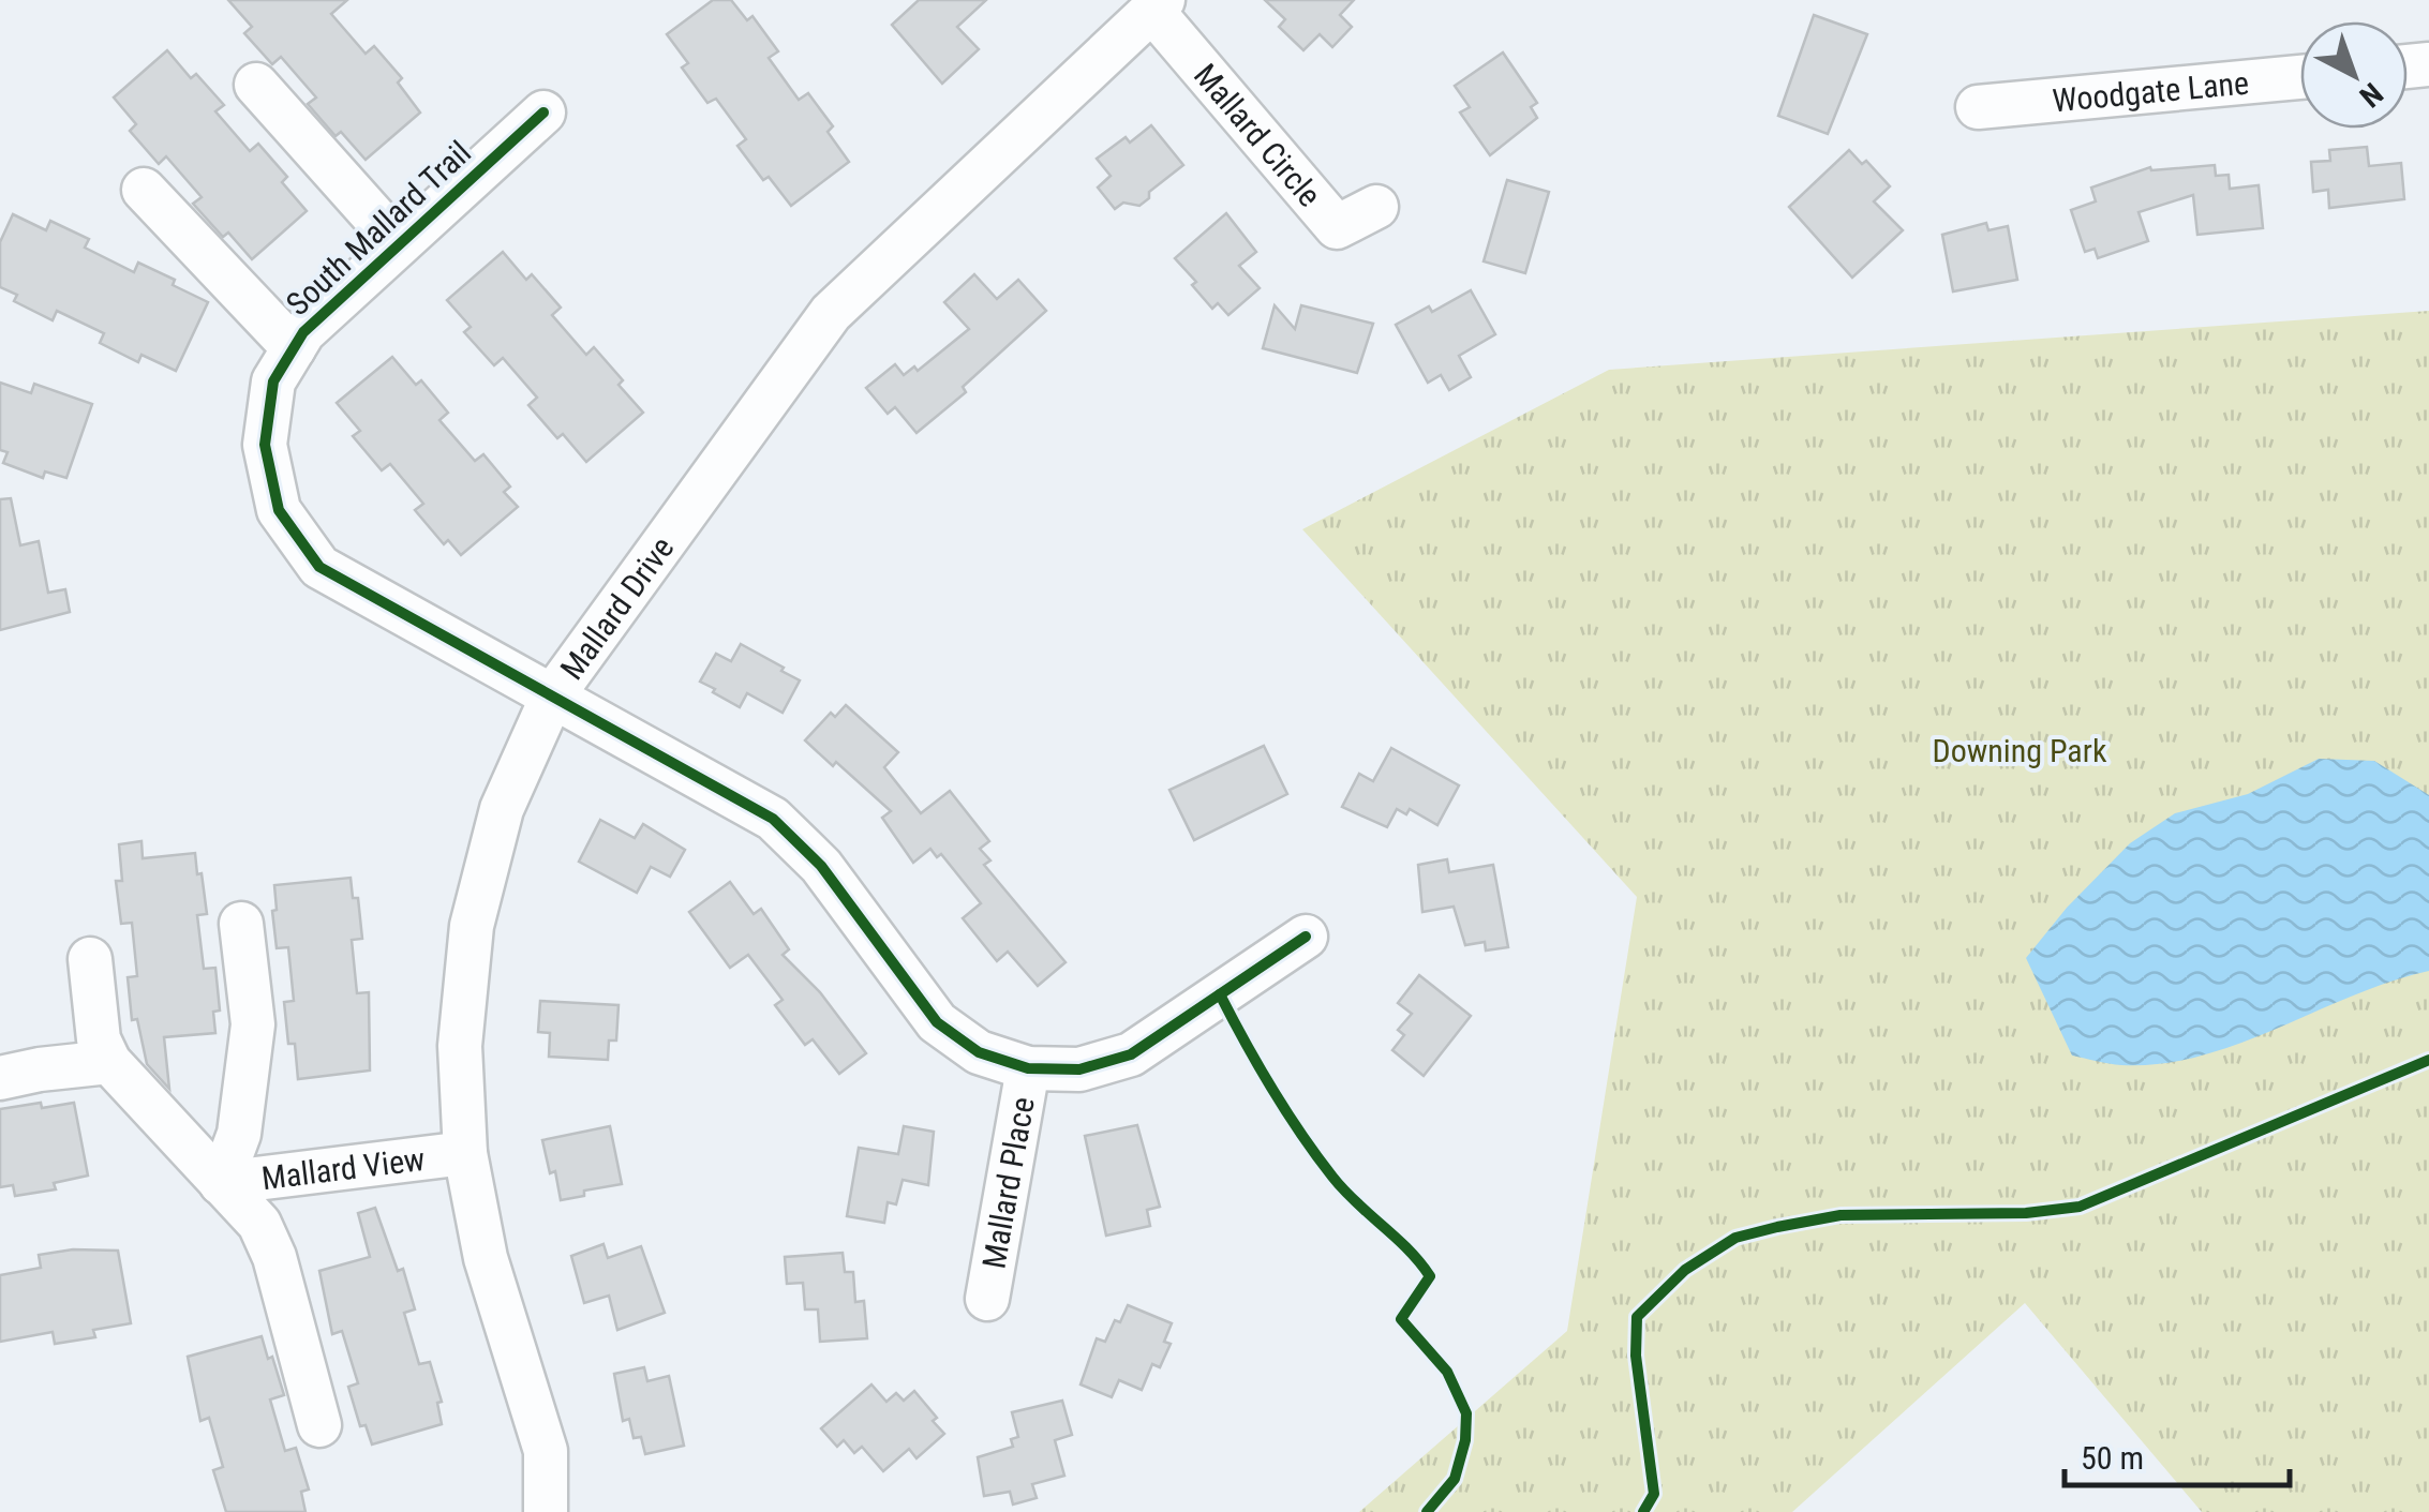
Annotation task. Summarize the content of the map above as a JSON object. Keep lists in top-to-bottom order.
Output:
{
  "streets": {
    "street": [
      "Woodgate Lane",
      "Mallard Circle",
      "South Mallard Trail",
      "Mallard Drive",
      "Mallard View",
      "Mallard Place"
    ]
  },
  "crossings": [
    ["Mallard Circle", "Mallard Drive"],
    ["South Mallard Trail", "Mallard Drive"],
    ["South Mallard Trail", "Mallard Place"],
    ["Mallard Drive", "Mallard View"]
  ],
  "parks": ["Downing Park"],
  "scale_bar": "50 m",
  "north": "bottom right"
}
